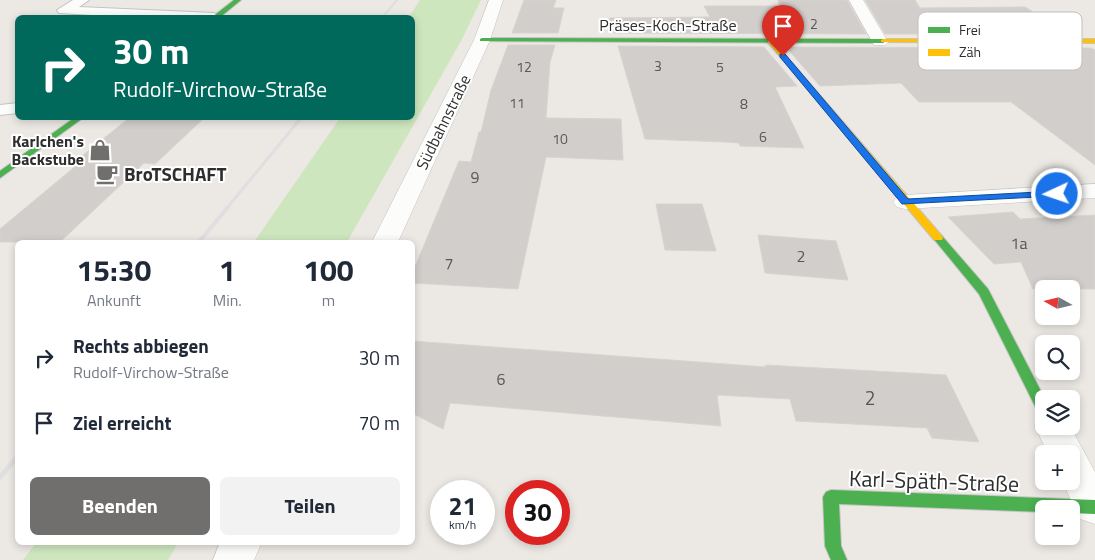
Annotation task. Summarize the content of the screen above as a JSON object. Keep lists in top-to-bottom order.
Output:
{
  "streets": {
    "street": ["Präses-Koch-Straße", "Südbahnstraße", "Karl-Späth-Straße"]
  },
  "crossings": [
    ["Präses-Koch-Straße", "Südbahnstraße"]
  ],
  "places": {
    "shop": ["Karlchen's Backstube"],
    "cafe": ["BroTSCHAFT"]
  },
  "house_numbers": [
    "2",
    "3",
    "12",
    "5",
    "11",
    "8",
    "6",
    "10",
    "9",
    "1a",
    "2",
    "7",
    "6",
    "2"
  ],
  "legend": ["Frei", "Zäh"],
  "north": "left",
  "page": {
    "turn": ["30 m", "Rudolf-Virchow-Straße"],
    "eta": [
      "15:30",
      "Ankunft",
      "1",
      "Min.",
      "100",
      "m"
    ],
    "map_buttons": ["+", "−"],
    "list": [
      {
        "name": "Rechts abbiegen",
        "note": "Rudolf-Virchow-Straße",
        "value": "30 m"
      },
      {
        "name": "Ziel erreicht",
        "value": "70 m"
      }
    ],
    "buttons": ["Beenden", "Teilen"],
    "speed": "21 km/h",
    "limit": "30"
  }
}
